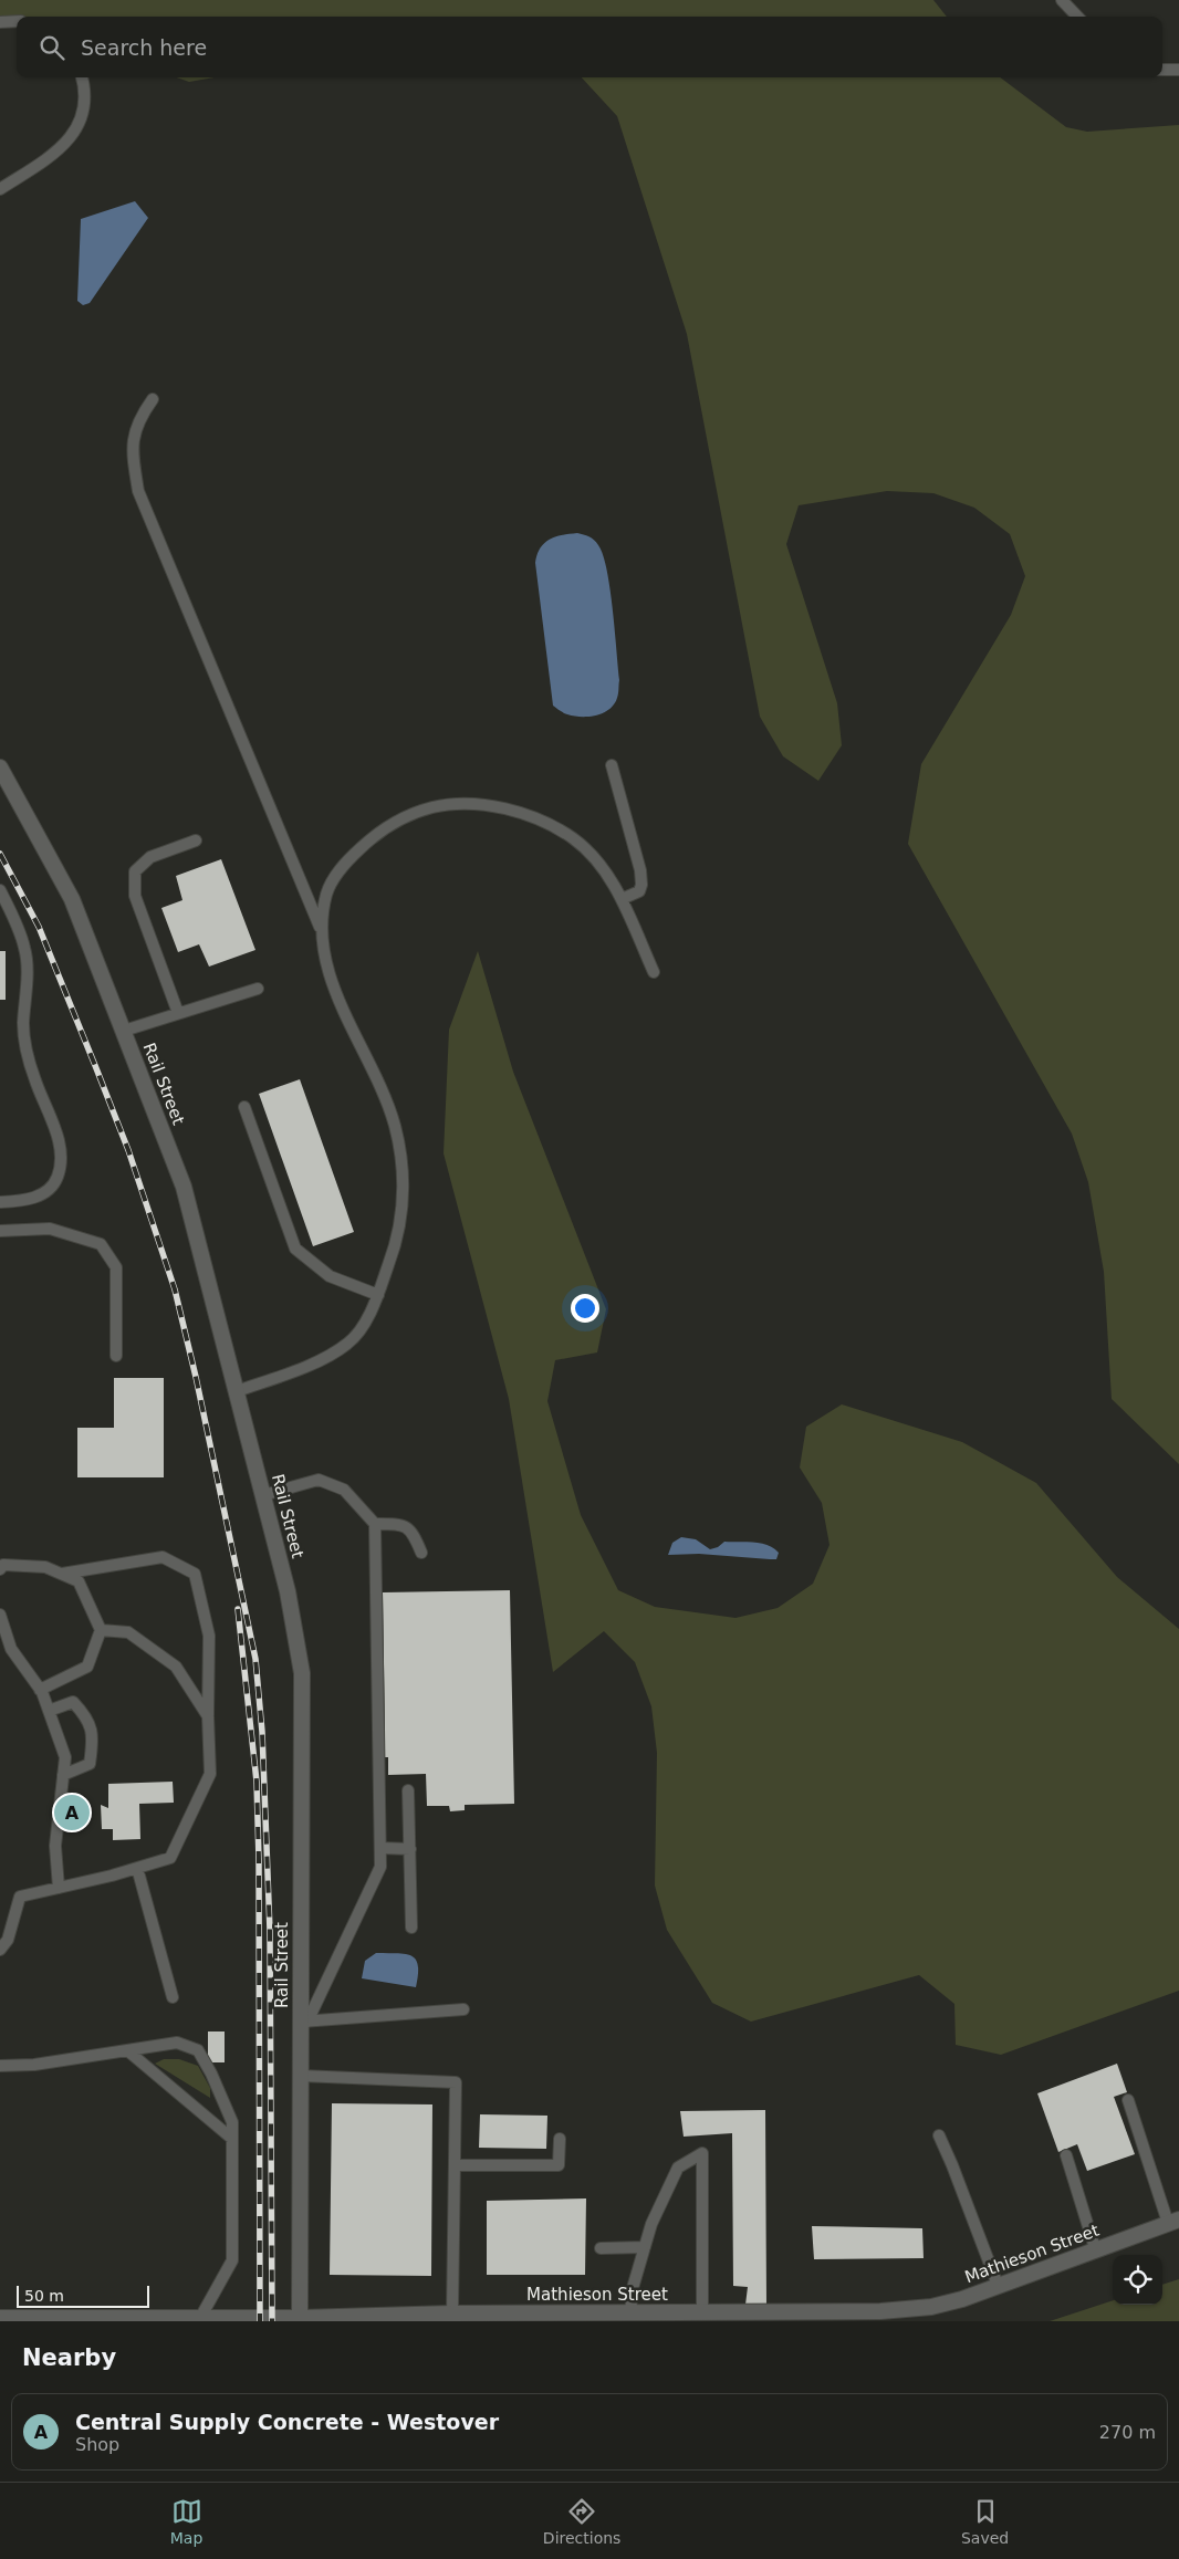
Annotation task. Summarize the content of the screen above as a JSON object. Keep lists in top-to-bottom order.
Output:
{
  "streets": {
    "street": ["Rail Street", "Mathieson Street"]
  },
  "crossings": [
    ["Rail Street", "Mathieson Street"]
  ],
  "scale_bar": "50 m",
  "page": {
    "search": "Search here",
    "pins": "A",
    "scale": "50 m",
    "heading": "Nearby",
    "list": [
      {
        "mark": "A",
        "name": "Central Supply Concrete - Westover",
        "note": "Shop",
        "value": "270 m"
      }
    ],
    "nav": ["Map", "Directions", "Saved"]
  }
}
